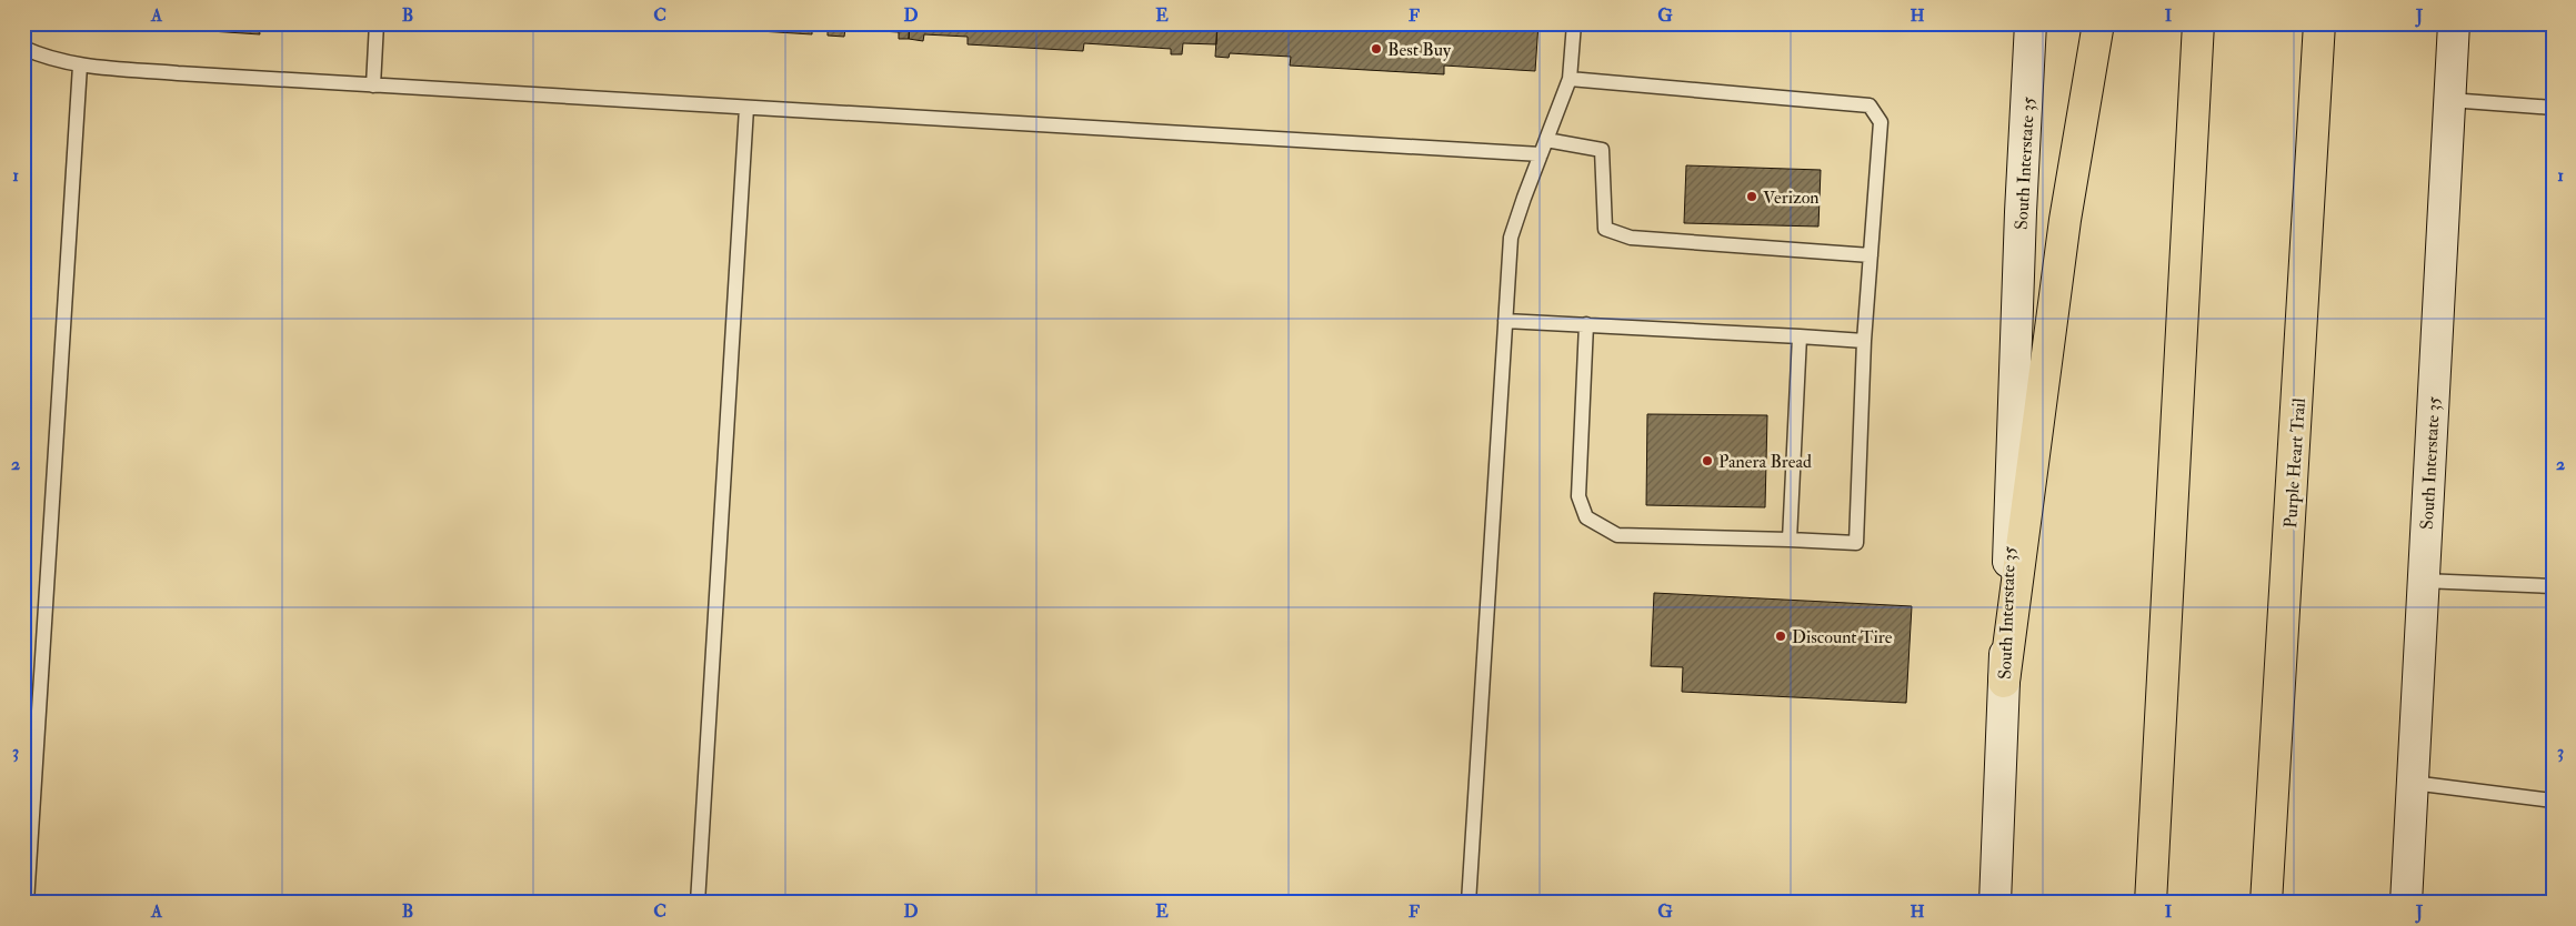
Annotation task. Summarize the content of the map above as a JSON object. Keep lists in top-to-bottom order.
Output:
{
  "streets": {
    "highway": ["Purple Heart Trail"],
    "main road": ["South Interstate 35"]
  },
  "places": [
    "Best Buy",
    "Verizon",
    "Panera Bread",
    "Discount Tire"
  ],
  "grid": {
    "columns": [
      "A",
      "B",
      "C",
      "D",
      "E",
      "F",
      "G",
      "H",
      "I",
      "J"
    ],
    "rows": ["1", "2", "3"]
  }
}
